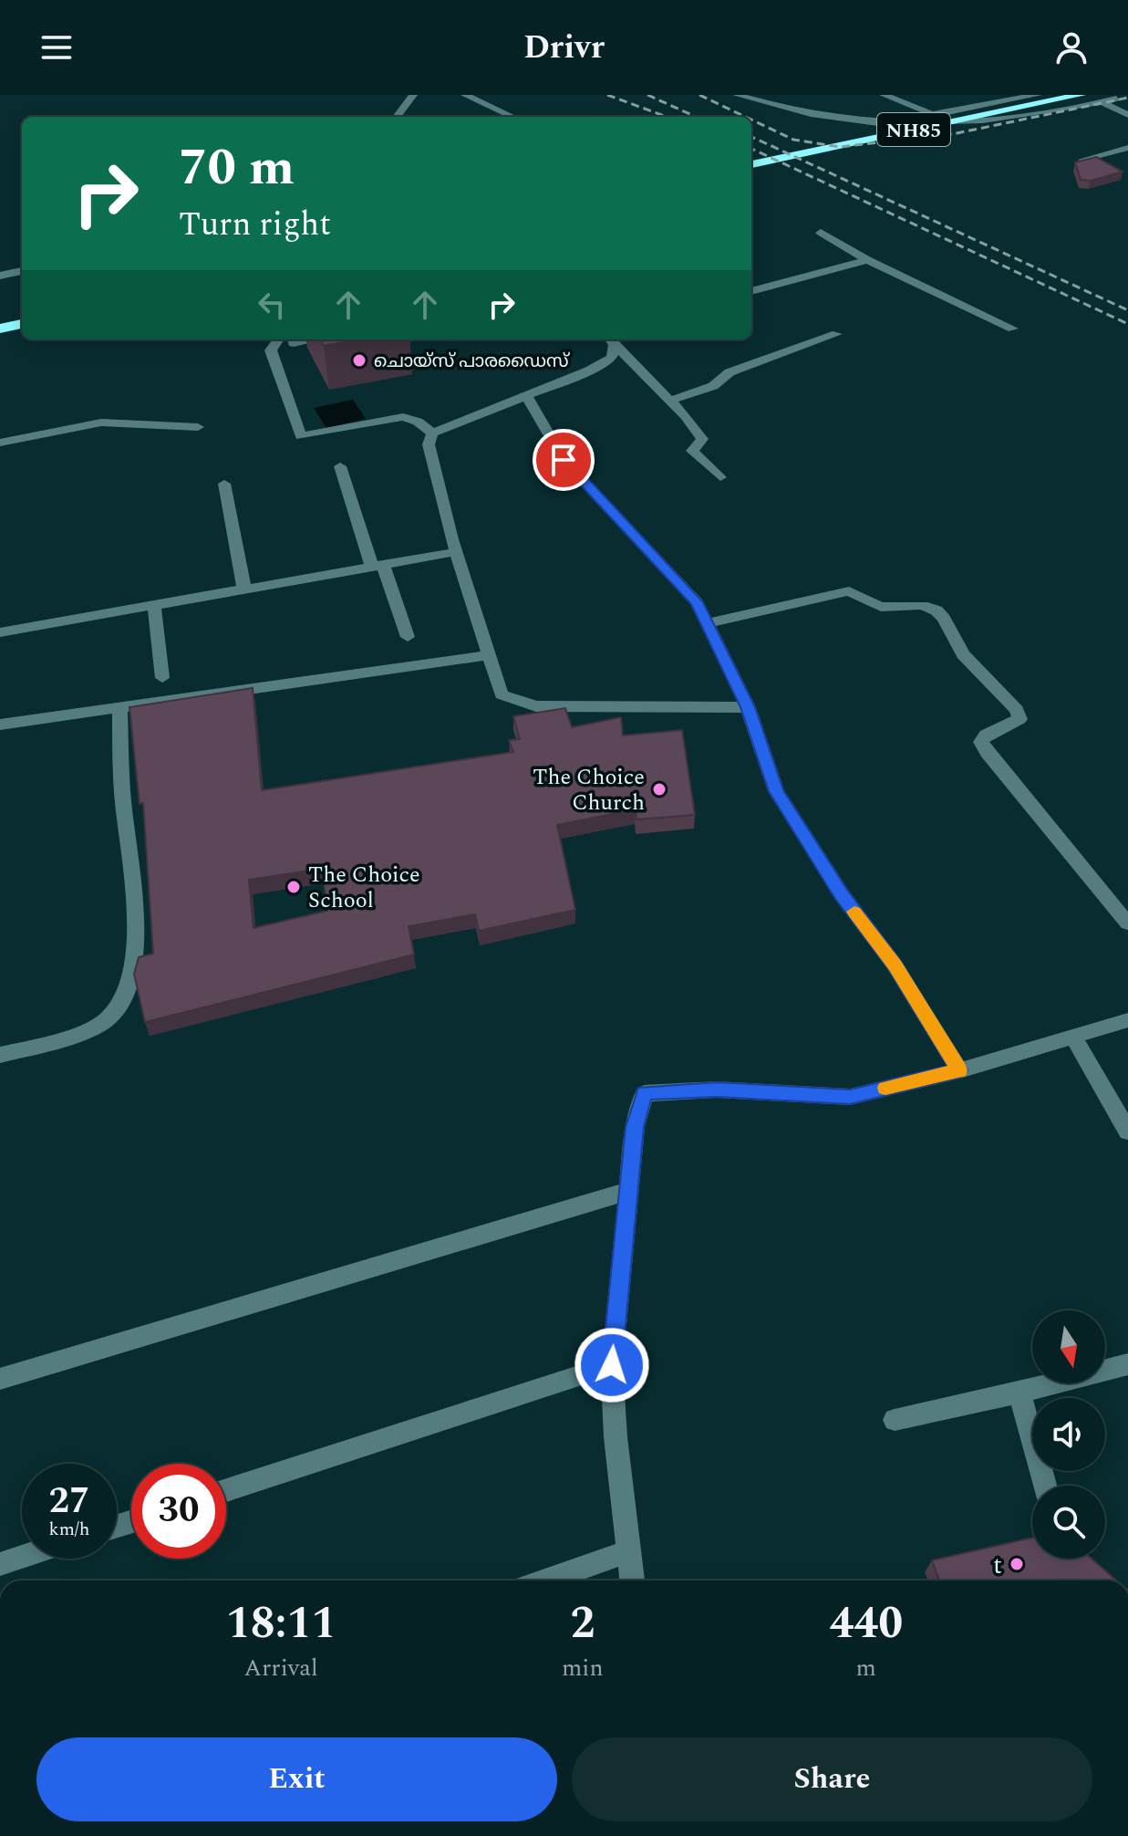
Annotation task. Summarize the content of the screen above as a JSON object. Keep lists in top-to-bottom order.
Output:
{
  "streets": {
    "highway": ["NH85"]
  },
  "places": [
    "ചൊയ്സ് പാരഡൈസ്",
    "The Choice Church",
    "The Choice School",
    "t"
  ],
  "north": "bottom",
  "page": {
    "header": "Drivr",
    "turn": ["70 m", "Turn right"],
    "speed": "27 km/h",
    "limit": "30",
    "eta": [
      "18:11",
      "Arrival",
      "2",
      "min",
      "440",
      "m"
    ],
    "buttons": ["Exit", "Share"]
  }
}
